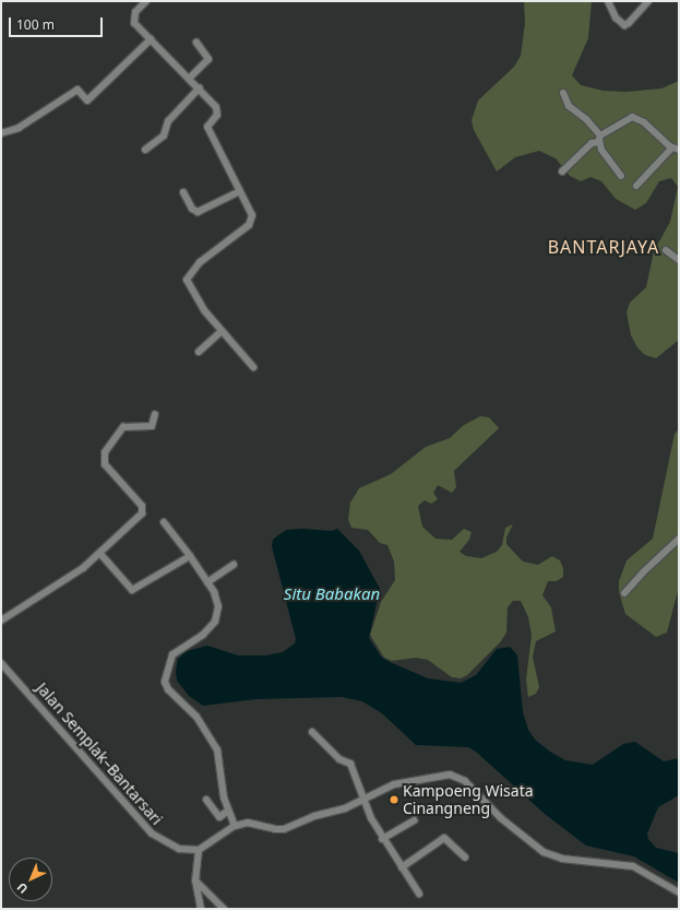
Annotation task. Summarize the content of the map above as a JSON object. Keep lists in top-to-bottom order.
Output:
{
  "streets": {
    "street": ["Jalan Semplak–Bantarsari"]
  },
  "districts": ["BANTARJAYA"],
  "water": ["Situ Babakan"],
  "places": ["Kampoeng Wisata Cinangneng"],
  "scale_bar": "100 m",
  "north": "bottom left"
}
